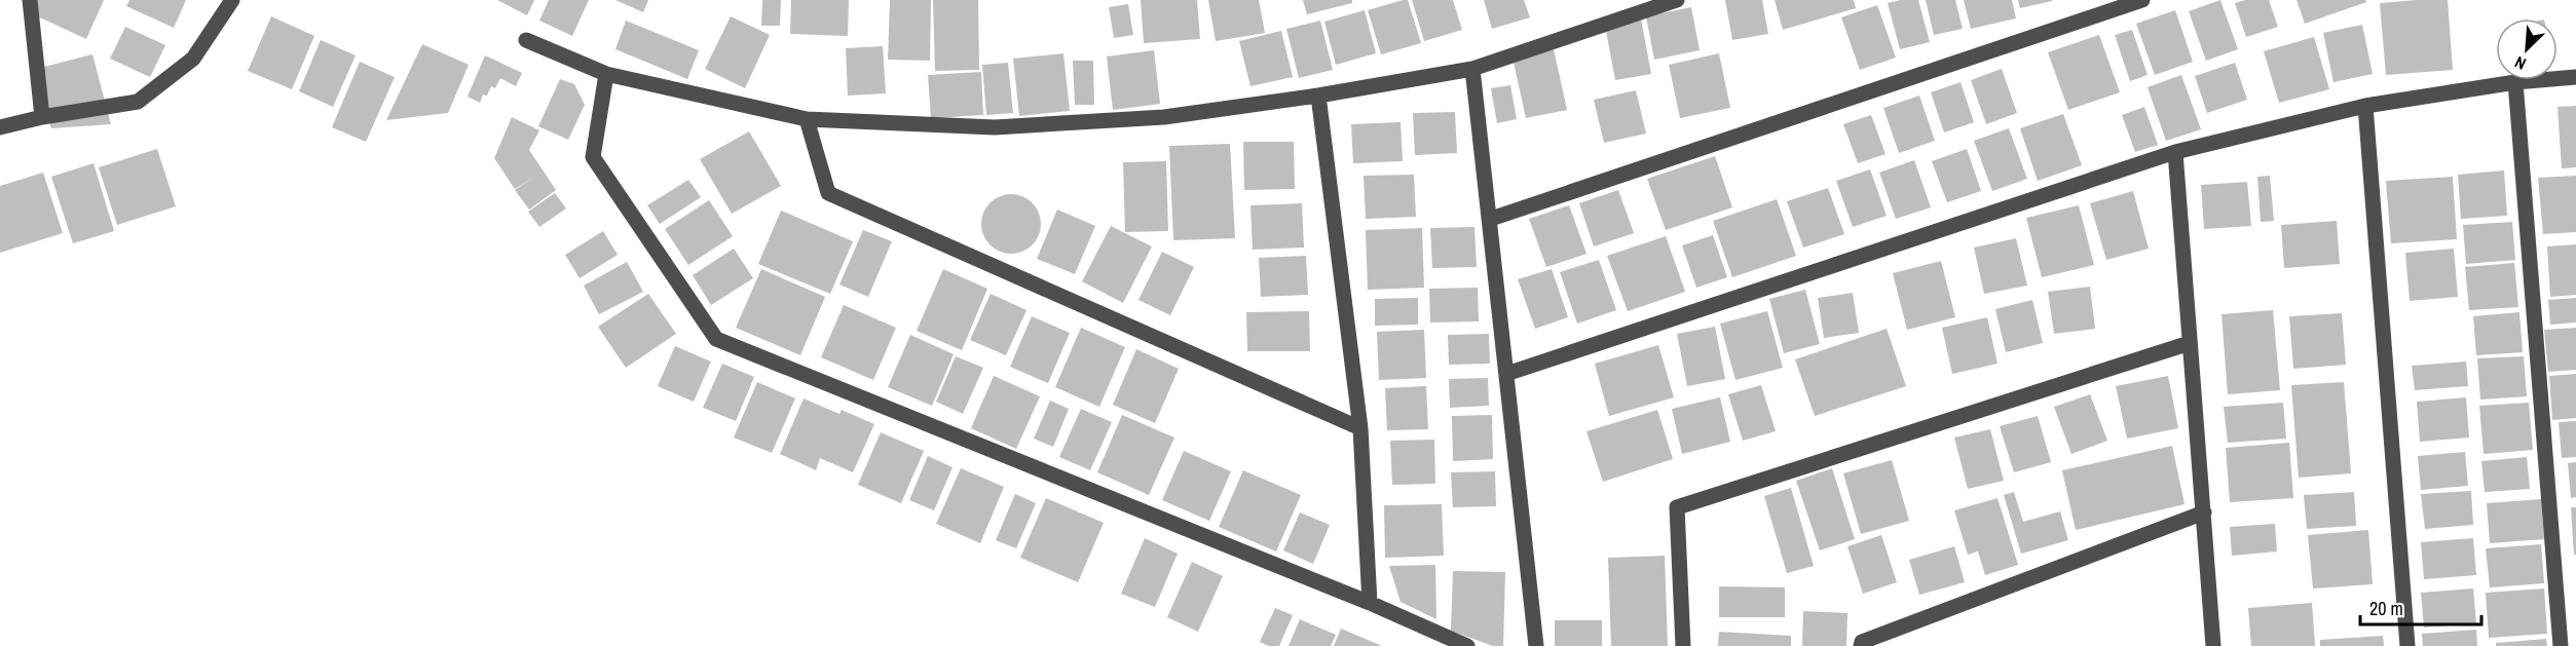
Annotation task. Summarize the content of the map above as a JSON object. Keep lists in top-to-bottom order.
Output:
{
  "scale_bar": "20 m",
  "north": "bottom left"
}
